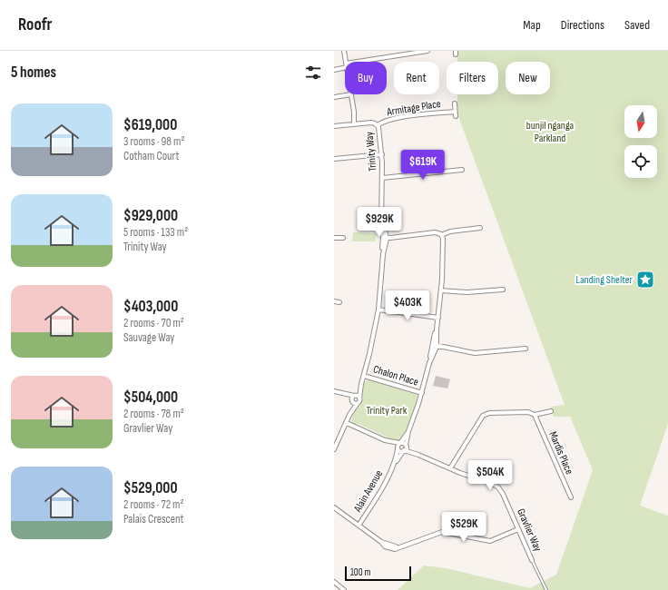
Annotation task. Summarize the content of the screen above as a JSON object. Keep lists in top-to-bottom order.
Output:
{
  "streets": {
    "street": [
      "Armitage Place",
      "Trinity Way",
      "Chalon Place",
      "Mardis Place",
      "Alain Avenue",
      "Gravlier Way"
    ]
  },
  "crossings": [
    ["Armitage Place", "Trinity Way"],
    ["Trinity Way", "Chalon Place"],
    ["Alain Avenue", "Gravlier Way"]
  ],
  "parks": ["bunjil nganga Parkland", "Trinity Park"],
  "places": {
    "place": ["Landing Shelter"]
  },
  "scale_bar": "100 m",
  "north": "bottom",
  "page": {
    "header": "Roofr",
    "nav": ["Map", "Directions", "Saved"],
    "heading": "5 homes",
    "chip": [
      "Buy",
      "Rent",
      "Filters",
      "New"
    ],
    "list": [
      {
        "name": "$619,000",
        "note": "3 rooms · 98 m² · Cotham Court"
      },
      {
        "name": "$929,000",
        "note": "5 rooms · 133 m² · Trinity Way"
      },
      {
        "name": "$403,000",
        "note": "2 rooms · 70 m² · Sauvage Way"
      },
      {
        "name": "$504,000",
        "note": "2 rooms · 78 m² · Gravlier Way"
      },
      {
        "name": "$529,000",
        "note": "2 rooms · 72 m² · Palais Crescent"
      }
    ],
    "price": [
      "$619K",
      "$929K",
      "$403K",
      "$504K",
      "$529K"
    ],
    "scale": "100 m"
  }
}
